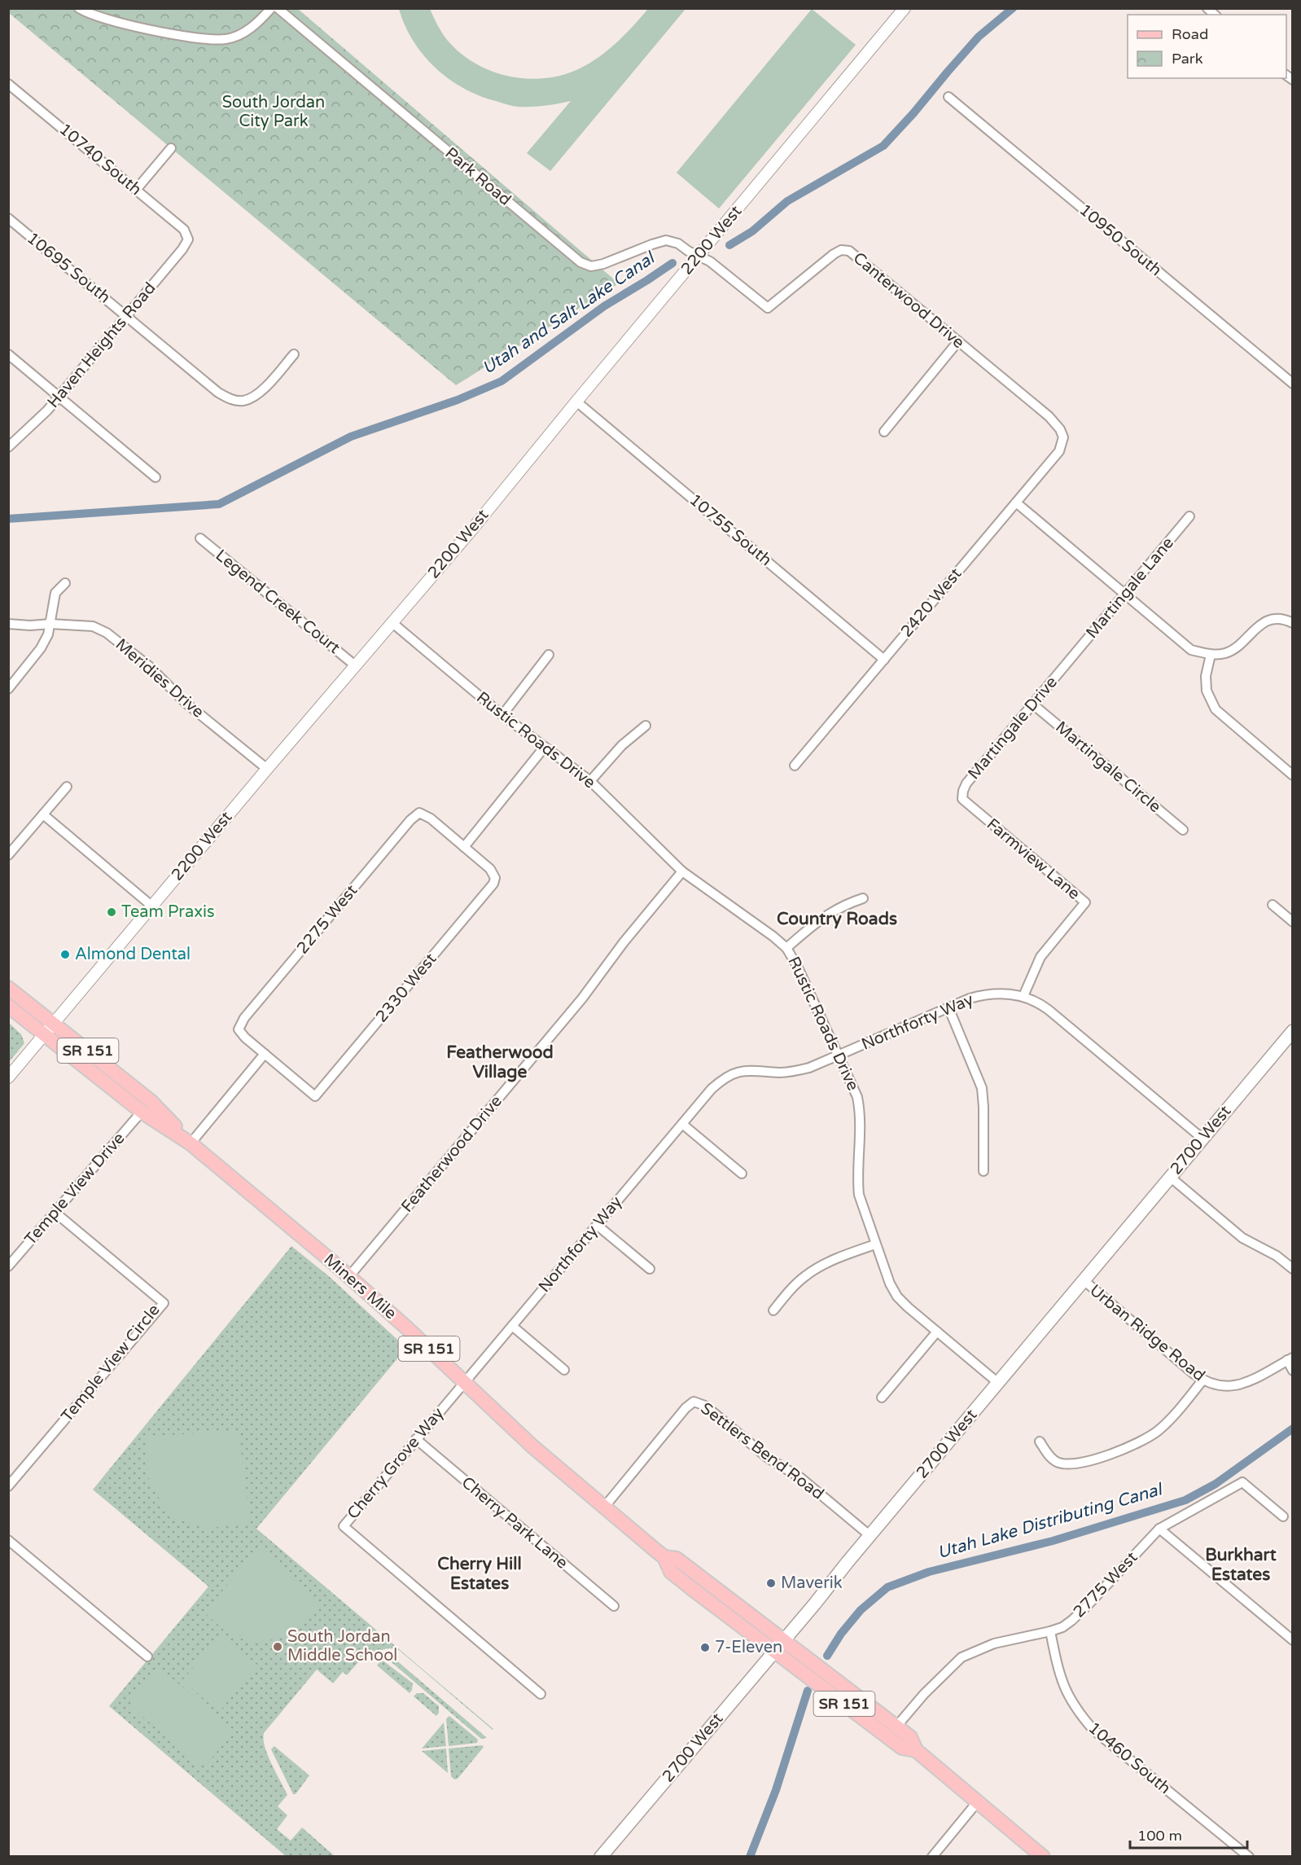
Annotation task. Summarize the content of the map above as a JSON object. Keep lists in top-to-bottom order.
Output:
{
  "streets": {
    "main road": ["SR 151", "2700 West", "Miners Mile"],
    "street": [
      "10740 South",
      "Park Road",
      "2200 West",
      "10950 South",
      "10695 South",
      "Canterwood Drive",
      "Haven Heights Road",
      "10755 South",
      "Martingale Lane",
      "Legend Creek Court",
      "2420 West",
      "Meridies Drive",
      "Martingale Drive",
      "Rustic Roads Drive",
      "Martingale Circle",
      "Farmview Lane",
      "2275 West",
      "2330 West",
      "Northforty Way",
      "Featherwood Drive",
      "Temple View Drive",
      "Urban Ridge Road",
      "Temple View Circle",
      "Settlers Bend Road",
      "Cherry Grove Way",
      "Cherry Park Lane",
      "2775 West",
      "10460 South"
    ]
  },
  "crossings": [
    ["10740 South", "Haven Heights Road"],
    ["Park Road", "2200 West"],
    ["Park Road", "Canterwood Drive"],
    ["2200 West", "Canterwood Drive"],
    ["2200 West", "10755 South"],
    ["2200 West", "Legend Creek Court"],
    ["2200 West", "Meridies Drive"],
    ["2200 West", "Rustic Roads Drive"],
    ["2200 West", "SR 151"],
    ["2200 West", "Miners Mile"],
    ["10695 South", "Haven Heights Road"],
    ["Canterwood Drive", "2420 West"],
    ["10755 South", "2420 West"],
    ["Martingale Lane", "Martingale Drive"],
    ["Martingale Drive", "Martingale Circle"],
    ["Martingale Drive", "Farmview Lane"],
    ["Rustic Roads Drive", "Northforty Way"],
    ["Rustic Roads Drive", "2700 West"],
    ["Rustic Roads Drive", "Featherwood Drive"],
    ["Farmview Lane", "Northforty Way"],
    ["2275 West", "2330 West"],
    ["Northforty Way", "2700 West"],
    ["Northforty Way", "Miners Mile"],
    ["Northforty Way", "Cherry Grove Way"],
    ["SR 151", "2700 West"],
    ["SR 151", "Miners Mile"],
    ["SR 151", "2775 West"],
    ["2700 West", "Urban Ridge Road"],
    ["2700 West", "Settlers Bend Road"],
    ["Featherwood Drive", "Miners Mile"],
    ["Temple View Drive", "Miners Mile"],
    ["Temple View Drive", "Temple View Circle"],
    ["Miners Mile", "Settlers Bend Road"],
    ["Miners Mile", "Cherry Grove Way"],
    ["Cherry Grove Way", "Cherry Park Lane"],
    ["2775 West", "10460 South"]
  ],
  "districts": [
    "Country Roads",
    "Featherwood Village",
    "Burkhart Estates",
    "Cherry Hill Estates"
  ],
  "water": ["Utah and Salt Lake Canal", "Utah Lake Distributing Canal"],
  "parks": ["South Jordan City Park"],
  "places": [
    "Team Praxis",
    "Almond Dental",
    "Maverik",
    "South Jordan Middle School",
    "7-Eleven"
  ],
  "legend": ["Road", "Park"],
  "scale_bar": "100 m"
}
